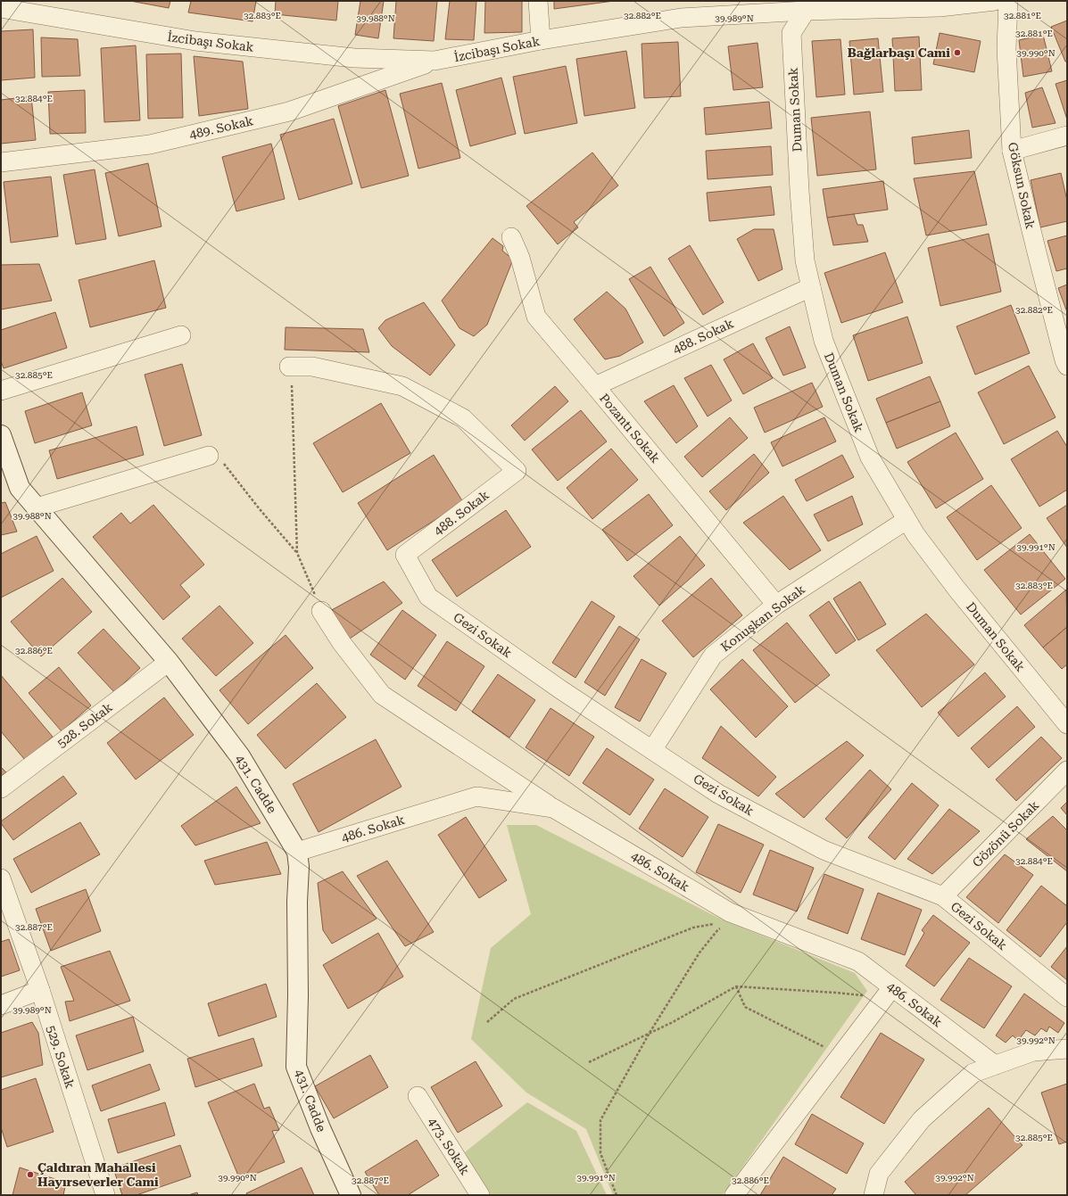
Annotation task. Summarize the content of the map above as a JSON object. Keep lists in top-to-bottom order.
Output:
{
  "streets": {
    "street": [
      "İzcibaşı Sokak",
      "Duman Sokak",
      "489. Sokak",
      "Göksun Sokak",
      "488. Sokak",
      "Pozantı Sokak",
      "Konuşkan Sokak",
      "Gezi Sokak",
      "528. Sokak",
      "431. Cadde",
      "486. Sokak",
      "Gözönü Sokak",
      "529. Sokak",
      "473. Sokak"
    ]
  },
  "crossings": [
    ["İzcibaşı Sokak", "Duman Sokak"],
    ["İzcibaşı Sokak", "489. Sokak"],
    ["Duman Sokak", "488. Sokak"],
    ["Duman Sokak", "Konuşkan Sokak"],
    ["488. Sokak", "Pozantı Sokak"],
    ["488. Sokak", "Gezi Sokak"],
    ["Pozantı Sokak", "Konuşkan Sokak"],
    ["Konuşkan Sokak", "Gezi Sokak"],
    ["Gezi Sokak", "Gözönü Sokak"],
    ["528. Sokak", "431. Cadde"],
    ["431. Cadde", "486. Sokak"]
  ],
  "places": ["Bağlarbaşı Cami", "Çaldıran Mahallesi Hayırseverler Cami"],
  "coordinates": [
    "32.883°E",
    "32.882°E",
    "32.881°E",
    "39.988°N",
    "39.989°N",
    "39.990°N",
    "32.884°E",
    "32.885°E",
    "39.991°N",
    "32.886°E",
    "32.887°E",
    "39.992°N"
  ]
}
